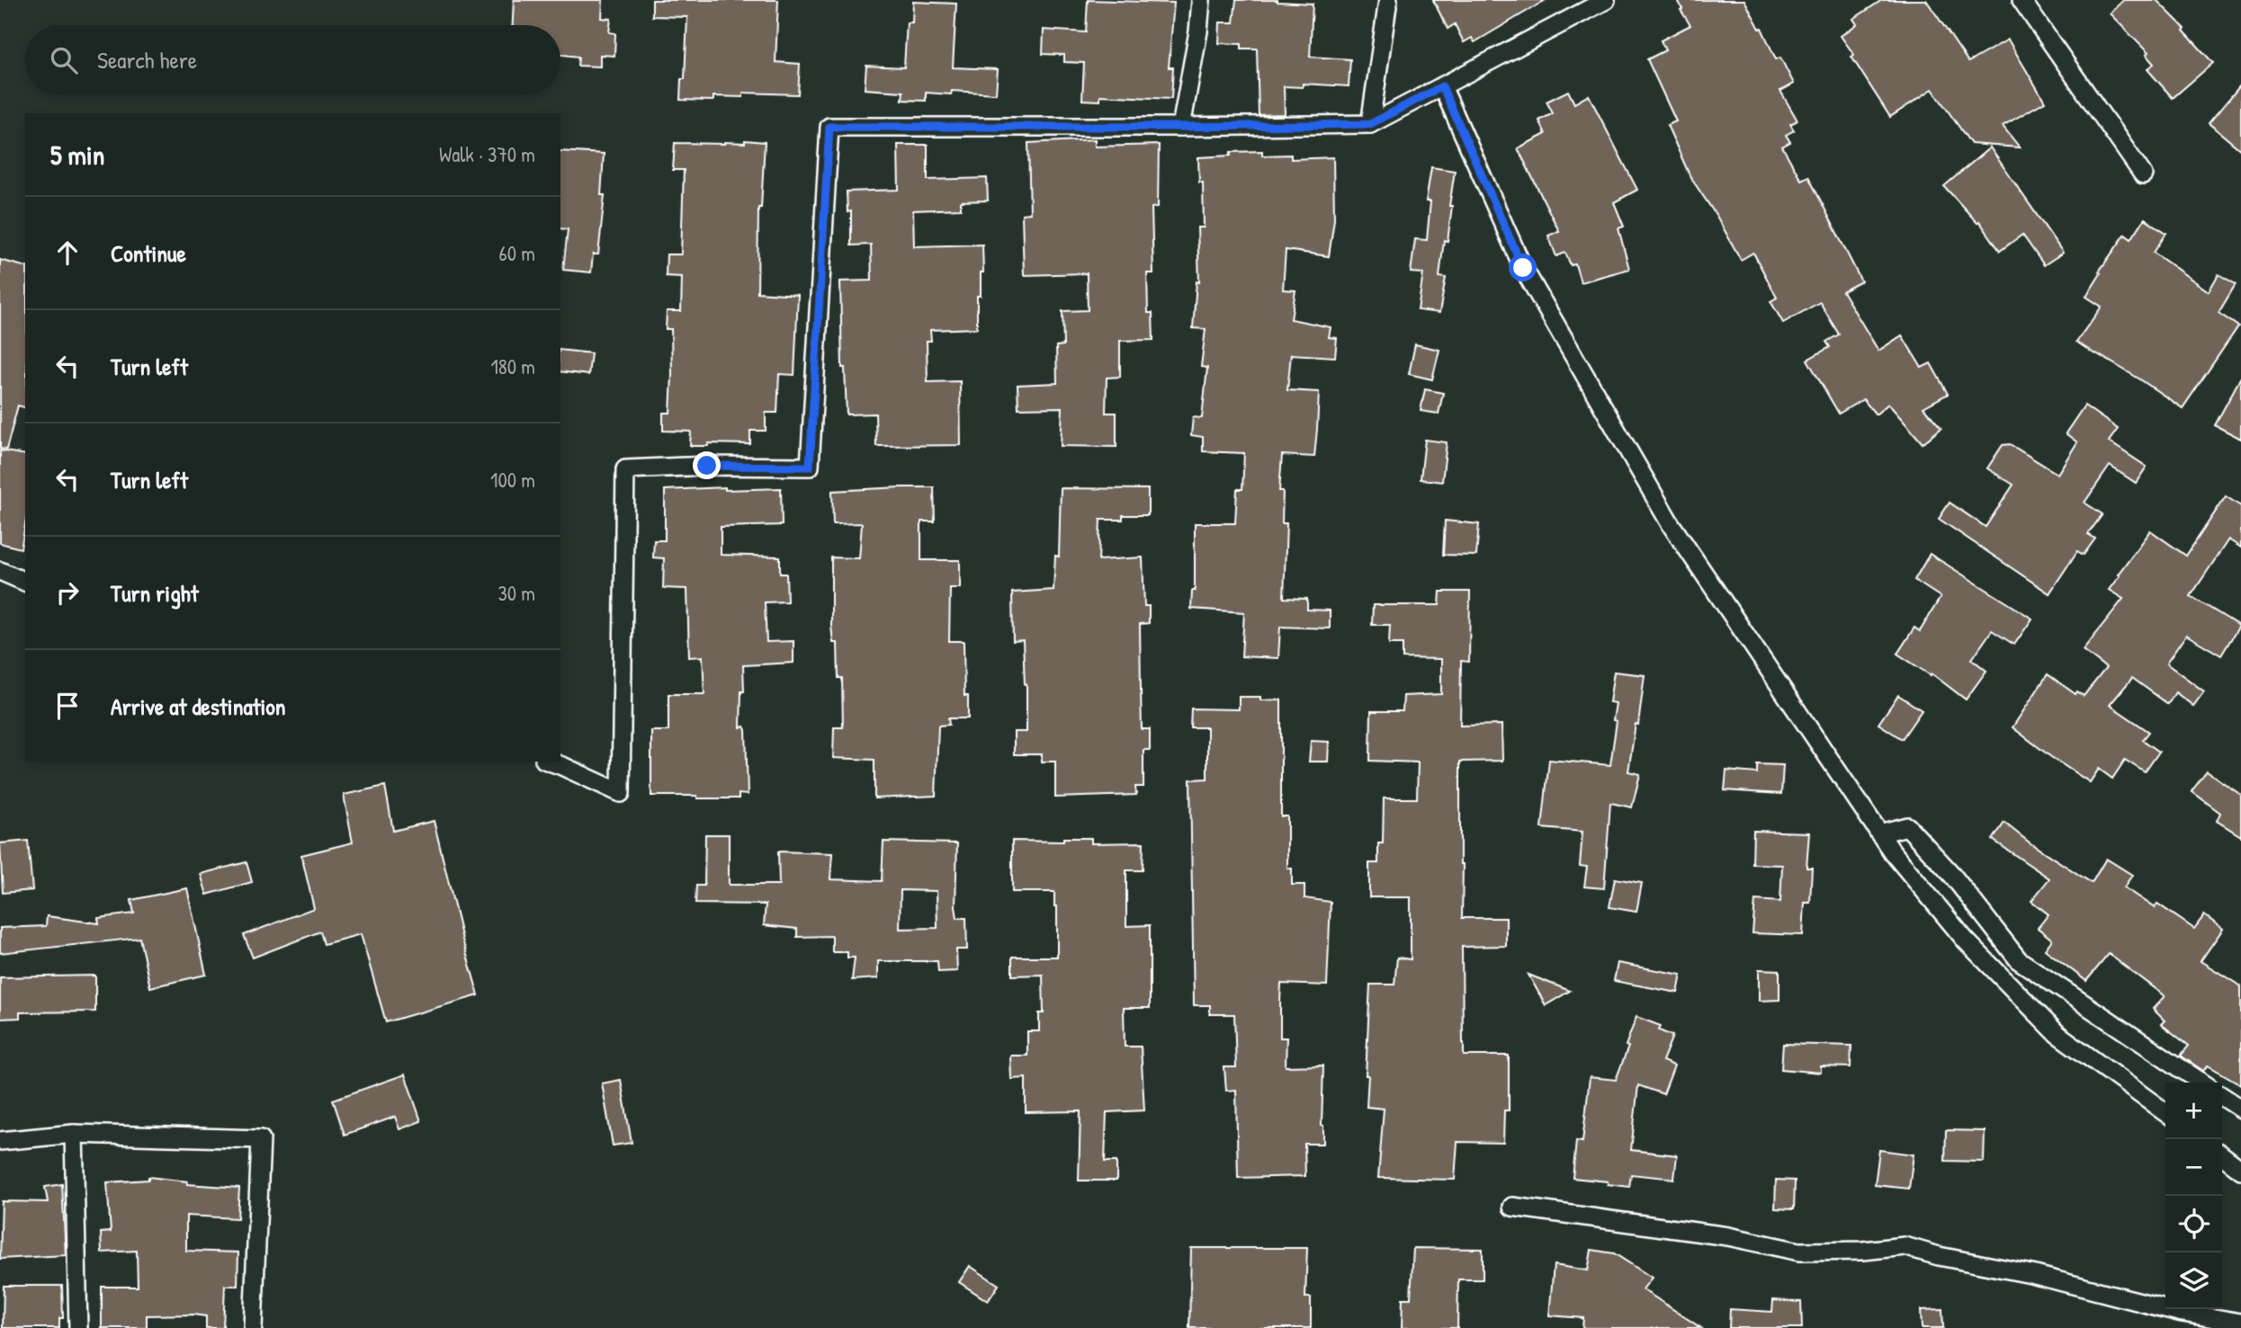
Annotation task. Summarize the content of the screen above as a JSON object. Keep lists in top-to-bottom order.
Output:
{
  "page": {
    "search": "Search here",
    "heading": ["5 min", "Walk · 370 m"],
    "list": [
      ["Continue", "60 m"],
      ["Turn left", "180 m"],
      ["Turn left", "100 m"],
      ["Turn right", "30 m"],
      "Arrive at destination"
    ],
    "map_buttons": ["+", "−"]
  }
}
